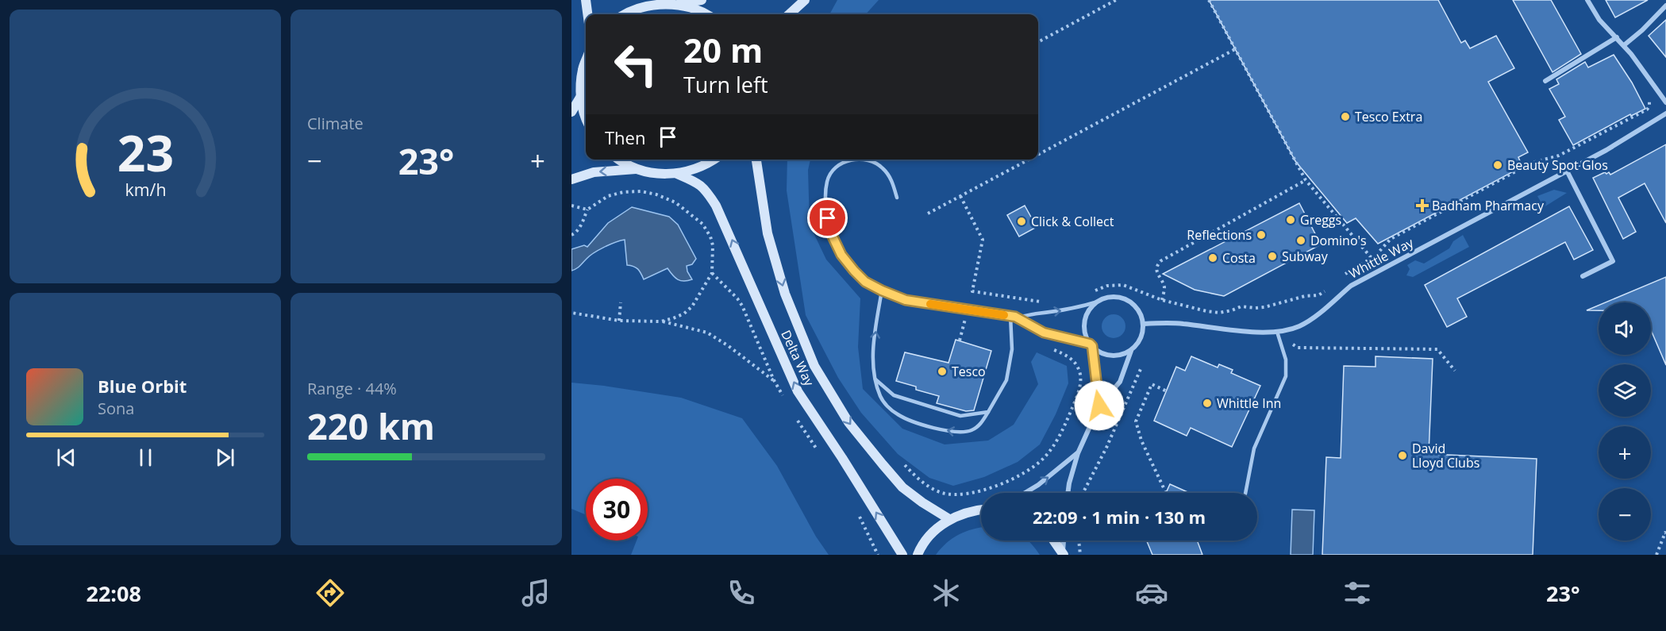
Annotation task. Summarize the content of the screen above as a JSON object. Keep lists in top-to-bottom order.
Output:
{
  "streets": {
    "street": ["Whittle Way", "Delta Way"]
  },
  "places": {
    "other": [
      "Tesco Extra",
      "Beauty Spot Glos",
      "Greggs",
      "Click & Collect",
      "Reflections",
      "Domino's",
      "Subway",
      "Costa",
      "Tesco",
      "Whittle Inn",
      "David Lloyd Clubs"
    ],
    "health": ["Badham Pharmacy"]
  },
  "page": {
    "tile": [
      "Climate",
      ["Range · 44%", "220 km"]
    ],
    "turn": ["20 m", "Turn left"],
    "then": "Then",
    "heat": ["−", "23°", "+"],
    "map_buttons": ["+", "−"],
    "song": ["Blue Orbit", "Sona"],
    "limit": "30",
    "trip": "22:09 · 1 min · 130 m",
    "tabs": ["22:08", "23°"],
    "gauge": ["23", "km/h"]
  }
}
